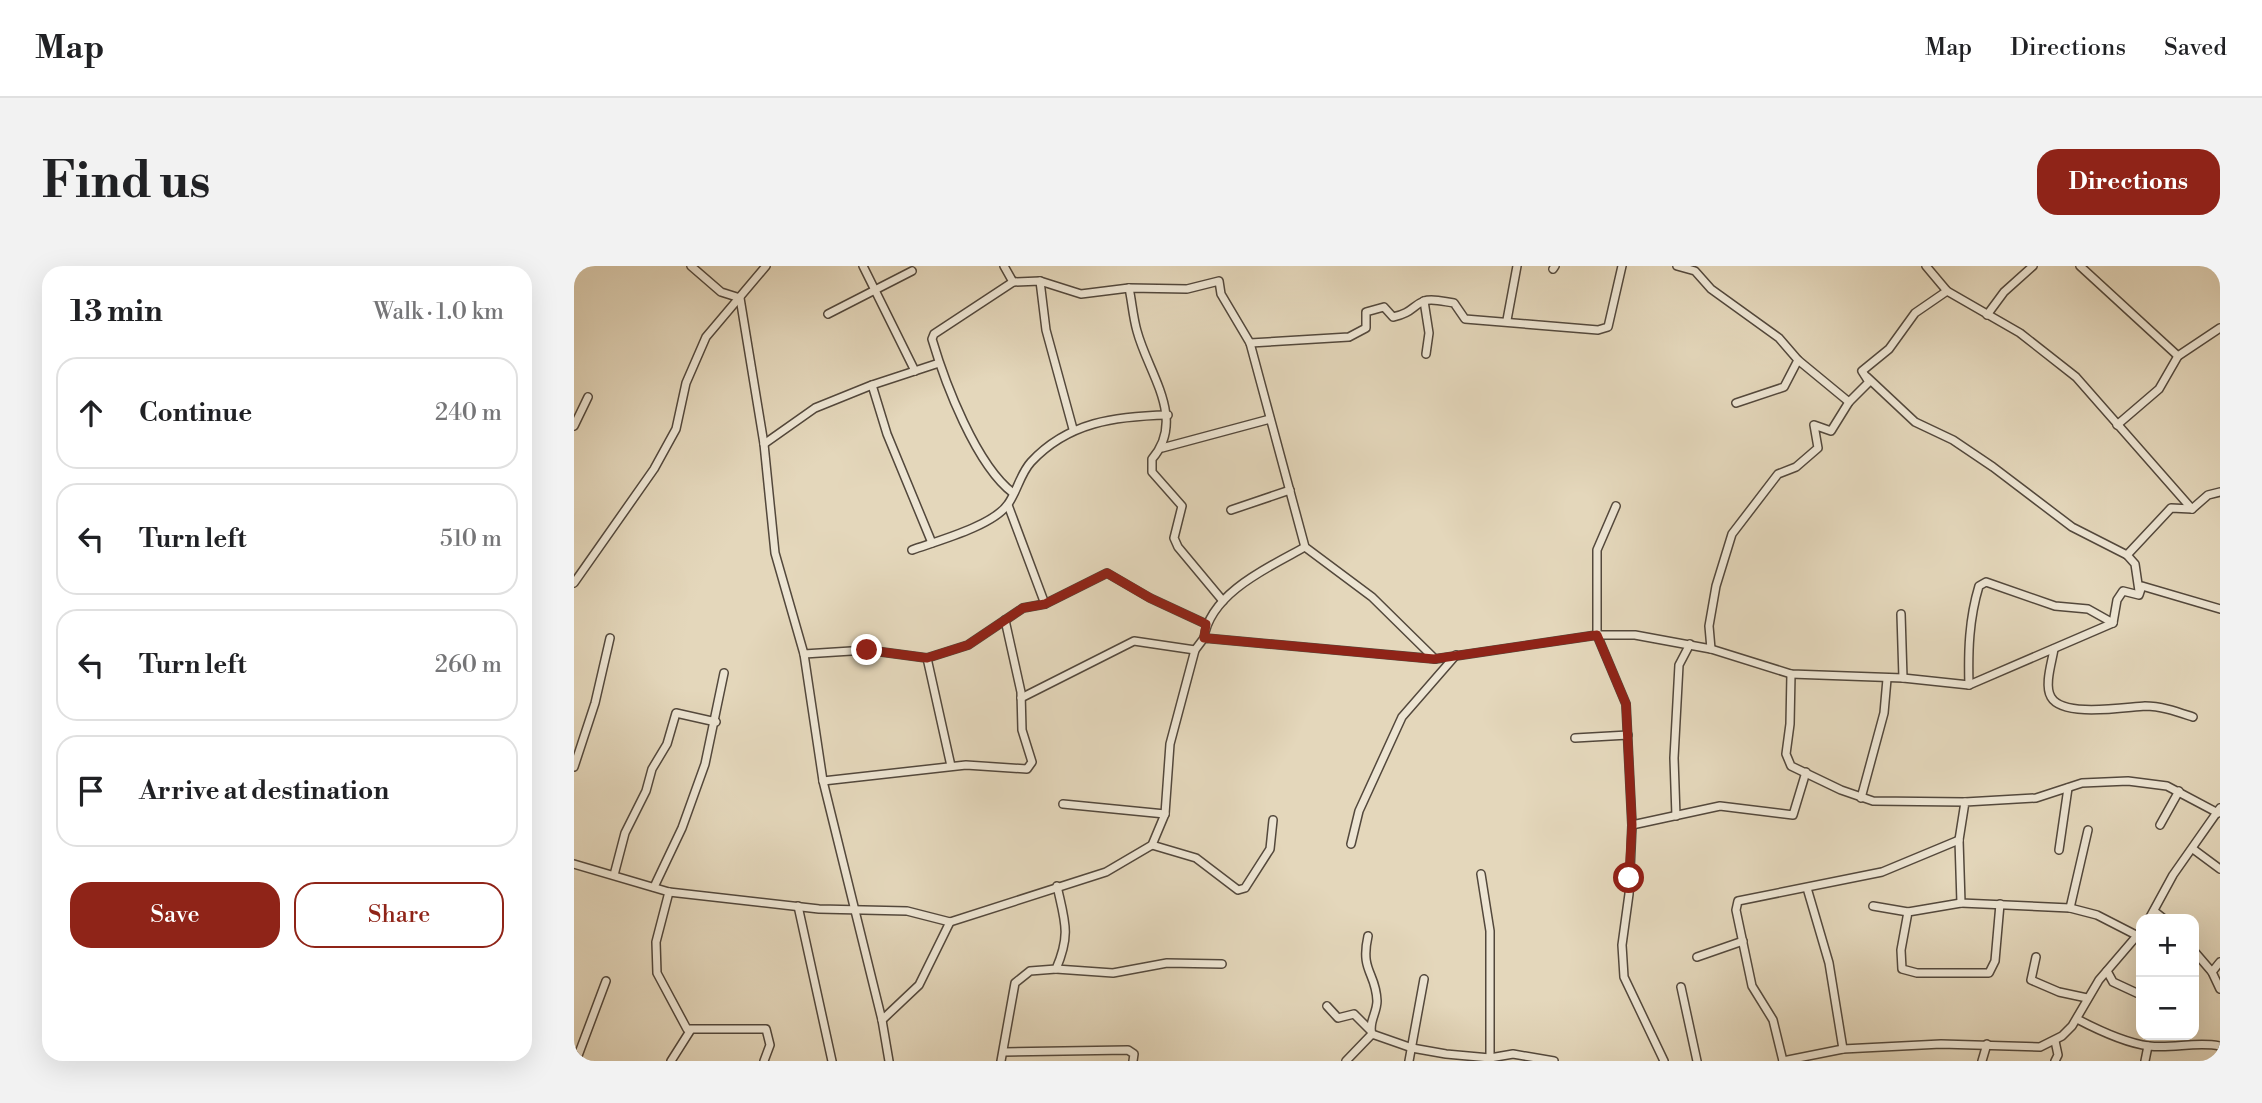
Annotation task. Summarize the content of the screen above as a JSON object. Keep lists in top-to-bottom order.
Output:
{
  "page": {
    "header": "Map",
    "nav": ["Map", "Directions", "Saved"],
    "buttons": [
      "Directions",
      ["Save", "Share"]
    ],
    "title": "Find us",
    "heading": ["13 min", "Walk · 1.0 km"],
    "list": [
      ["Continue", "240 m"],
      ["Turn left", "510 m"],
      ["Turn left", "260 m"],
      "Arrive at destination"
    ],
    "map_buttons": ["+", "−"]
  }
}
